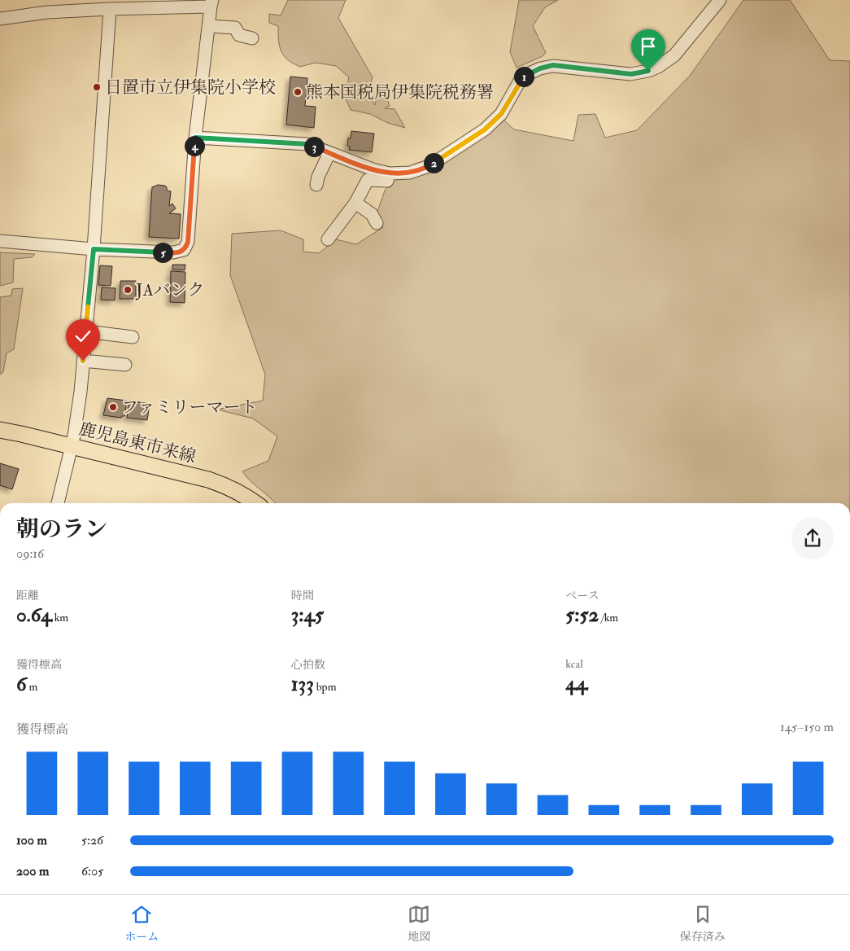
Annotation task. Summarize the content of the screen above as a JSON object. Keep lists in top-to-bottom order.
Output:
{
  "streets": {
    "main road": ["鹿児島東市来線"]
  },
  "places": [
    "日置市立伊集院小学校",
    "熊本国税局伊集院税務署",
    "JAバンク",
    "ファミリーマート"
  ],
  "page": {
    "pins": [
      "1",
      "4",
      "3",
      "2",
      "5"
    ],
    "heading": ["朝のラン", "09:16"],
    "stats": [
      ["距離", "0.64 km"],
      ["時間", "3:45"],
      ["ペース", "5:52 /km"],
      ["獲得標高", "6 m"],
      ["心拍数", "133 bpm"],
      ["kcal", "44"]
    ],
    "chart": ["獲得標高", "145–150 m"],
    "list": [
      {
        "name": "100 m",
        "note": "5:26"
      },
      {
        "name": "200 m",
        "note": "6:05"
      }
    ],
    "tabs": ["ホーム", "地図", "保存済み"]
  }
}
